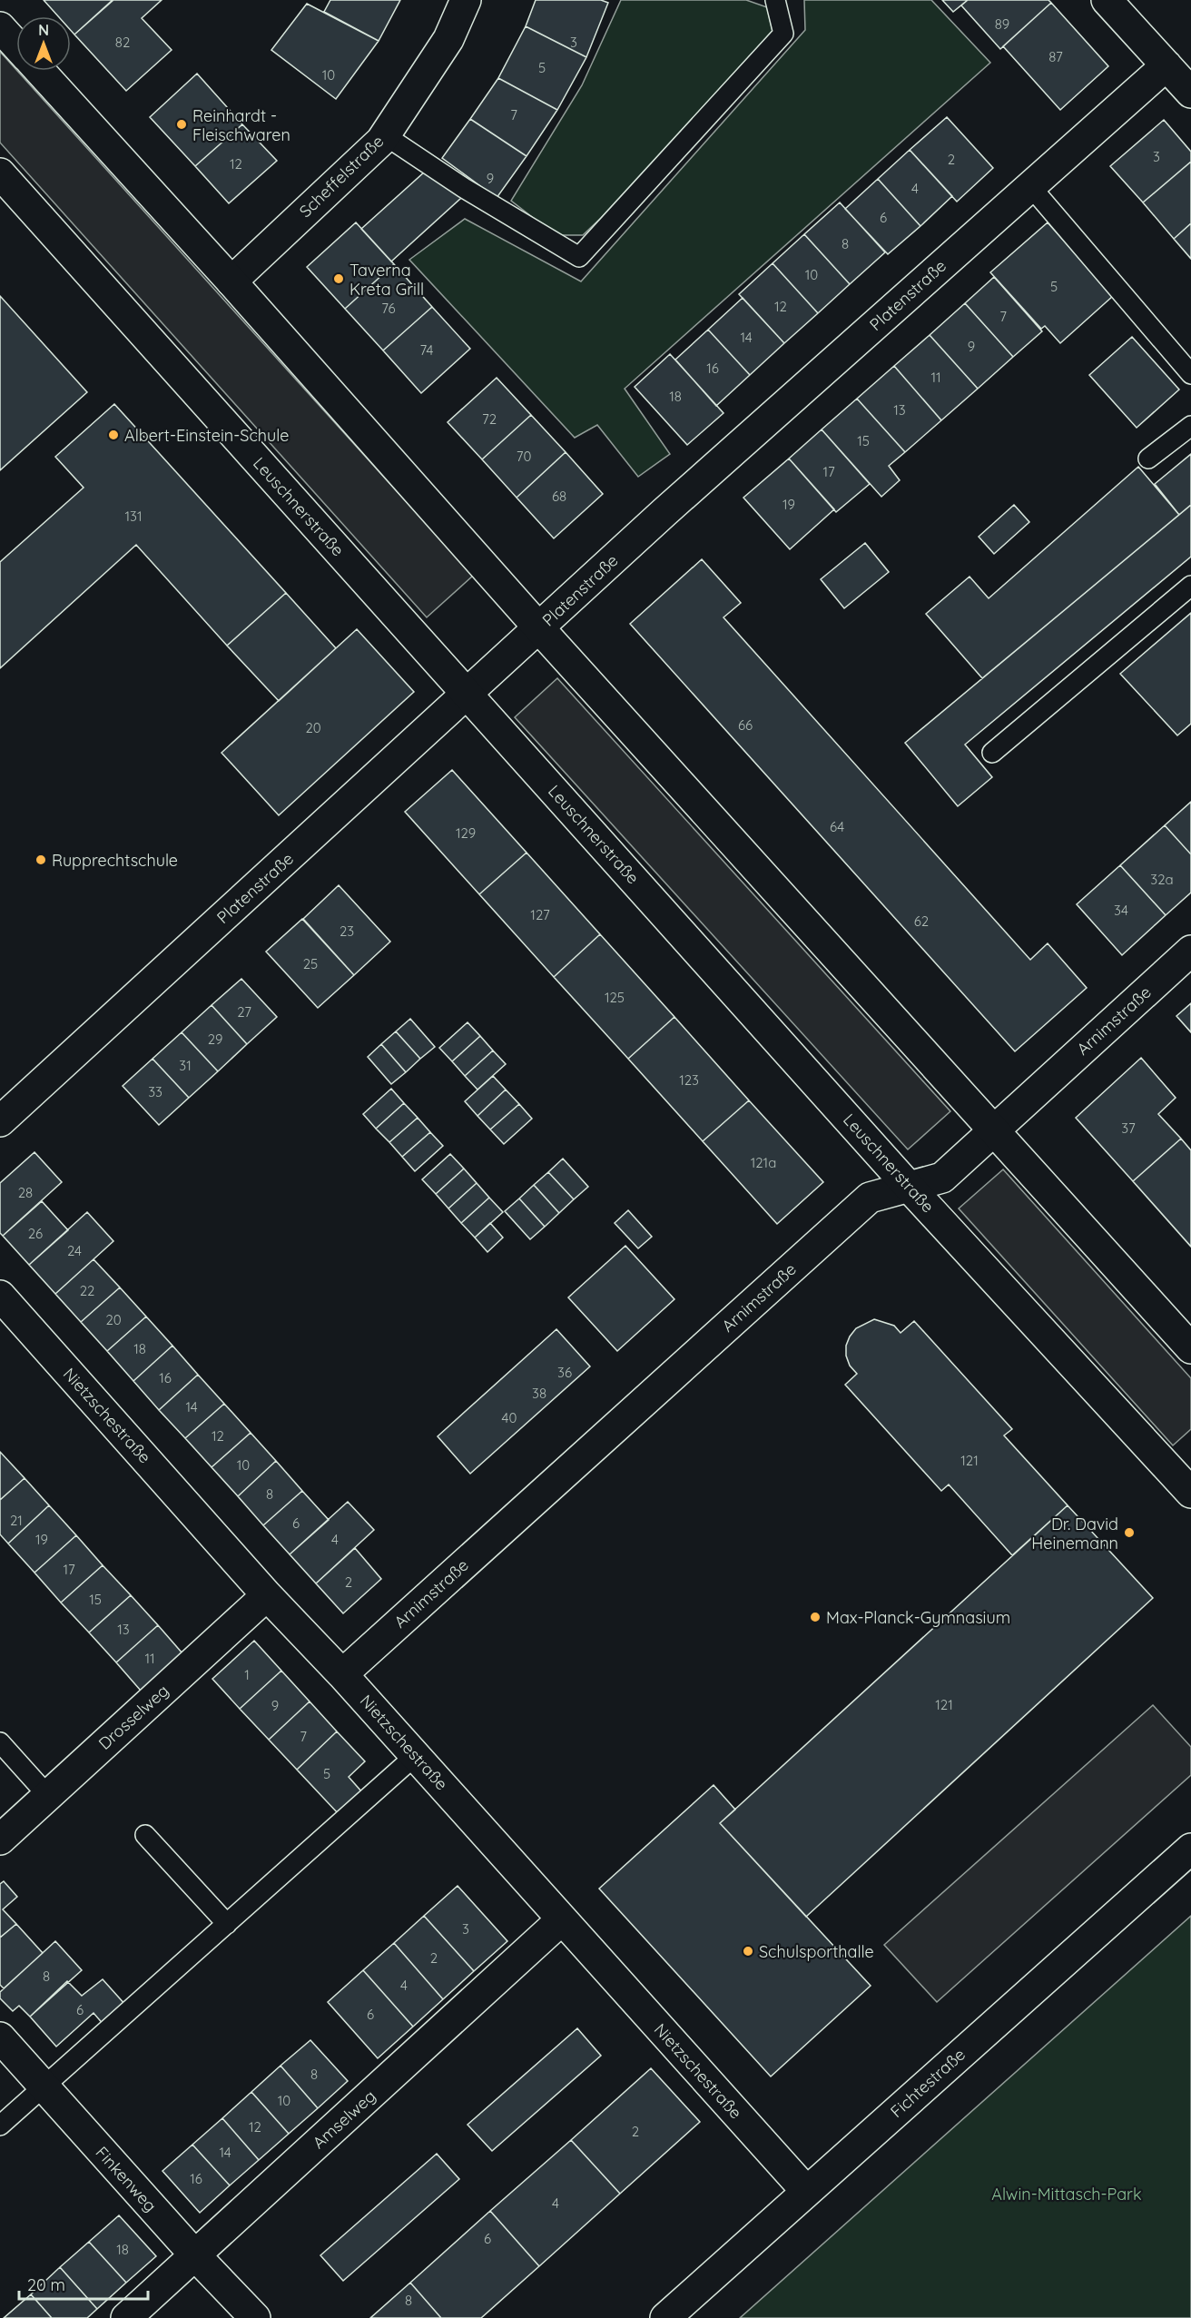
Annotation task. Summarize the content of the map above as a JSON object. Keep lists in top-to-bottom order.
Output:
{
  "streets": {
    "street": [
      "Scheffelstraße",
      "Platenstraße",
      "Leuschnerstraße",
      "Arnimstraße",
      "Nietzschestraße",
      "Drosselweg",
      "Fichtestraße",
      "Amselweg",
      "Finkenweg"
    ]
  },
  "crossings": [
    ["Platenstraße", "Leuschnerstraße"],
    ["Leuschnerstraße", "Arnimstraße"],
    ["Arnimstraße", "Nietzschestraße"],
    ["Nietzschestraße", "Drosselweg"],
    ["Nietzschestraße", "Fichtestraße"],
    ["Nietzschestraße", "Amselweg"],
    ["Amselweg", "Finkenweg"]
  ],
  "parks": ["Alwin-Mittasch-Park"],
  "places": [
    "Reinhardt - Fleischwaren",
    "Taverna Kreta Grill",
    "Albert-Einstein-Schule",
    "Rupprechtschule",
    "Dr. David Heinemann",
    "Max-Planck-Gymnasium",
    "Schulsporthalle"
  ],
  "house_numbers": [
    "89",
    "82",
    "3",
    "87",
    "5",
    "10",
    "7",
    "3",
    "2",
    "12",
    "9",
    "4",
    "6",
    "8",
    "10",
    "5",
    "12",
    "76",
    "7",
    "14",
    "9",
    "74",
    "16",
    "11",
    "18",
    "13",
    "72",
    "15",
    "70",
    "17",
    "68",
    "19",
    "131",
    "66",
    "20",
    "64",
    "129",
    "32a",
    "34",
    "127",
    "62",
    "23",
    "25",
    "125",
    "27",
    "29",
    "31",
    "123",
    "33",
    "37",
    "121a",
    "28",
    "26",
    "24",
    "22",
    "20",
    "18",
    "36",
    "16",
    "38",
    "14",
    "40",
    "12",
    "121",
    "10",
    "8",
    "21",
    "6",
    "19",
    "4",
    "17",
    "2",
    "15",
    "13",
    "11",
    "1",
    "121",
    "9",
    "7",
    "5",
    "3",
    "2",
    "8",
    "4",
    "6",
    "6",
    "8",
    "10",
    "12",
    "2",
    "14",
    "16",
    "4",
    "6",
    "18",
    "8"
  ],
  "scale_bar": "20 m",
  "north": "top"
}
